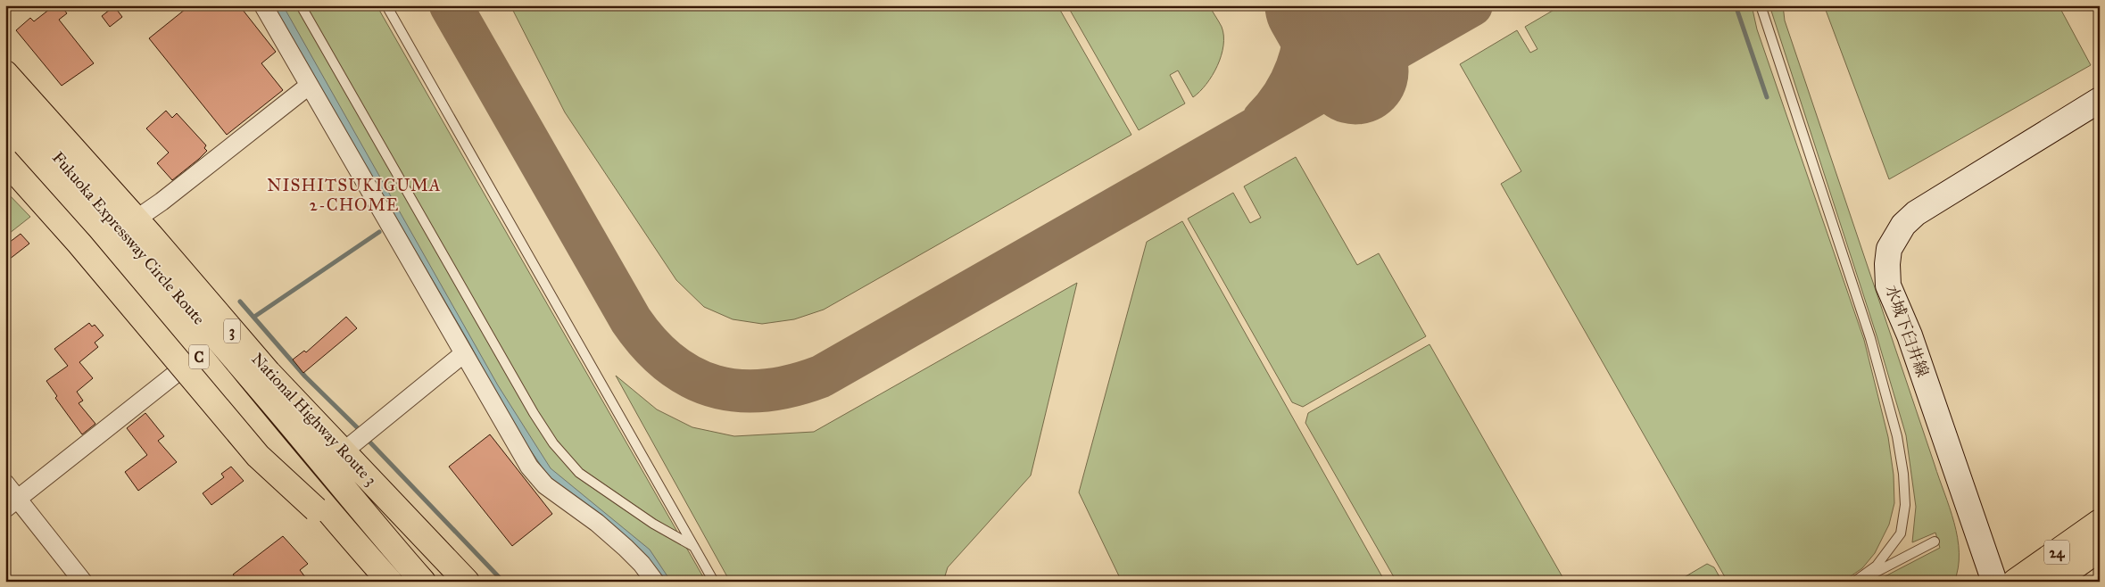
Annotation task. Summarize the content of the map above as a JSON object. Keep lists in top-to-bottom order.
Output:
{
  "streets": {
    "main road": [
      "Fukuoka Expressway Circle Route",
      "3",
      "水城下臼井線",
      "C",
      "National Highway Route 3",
      "24"
    ]
  },
  "crossings": [
    ["Fukuoka Expressway Circle Route", "National Highway Route 3"]
  ],
  "districts": ["NISHITSUKIGUMA 2-CHOME"]
}
